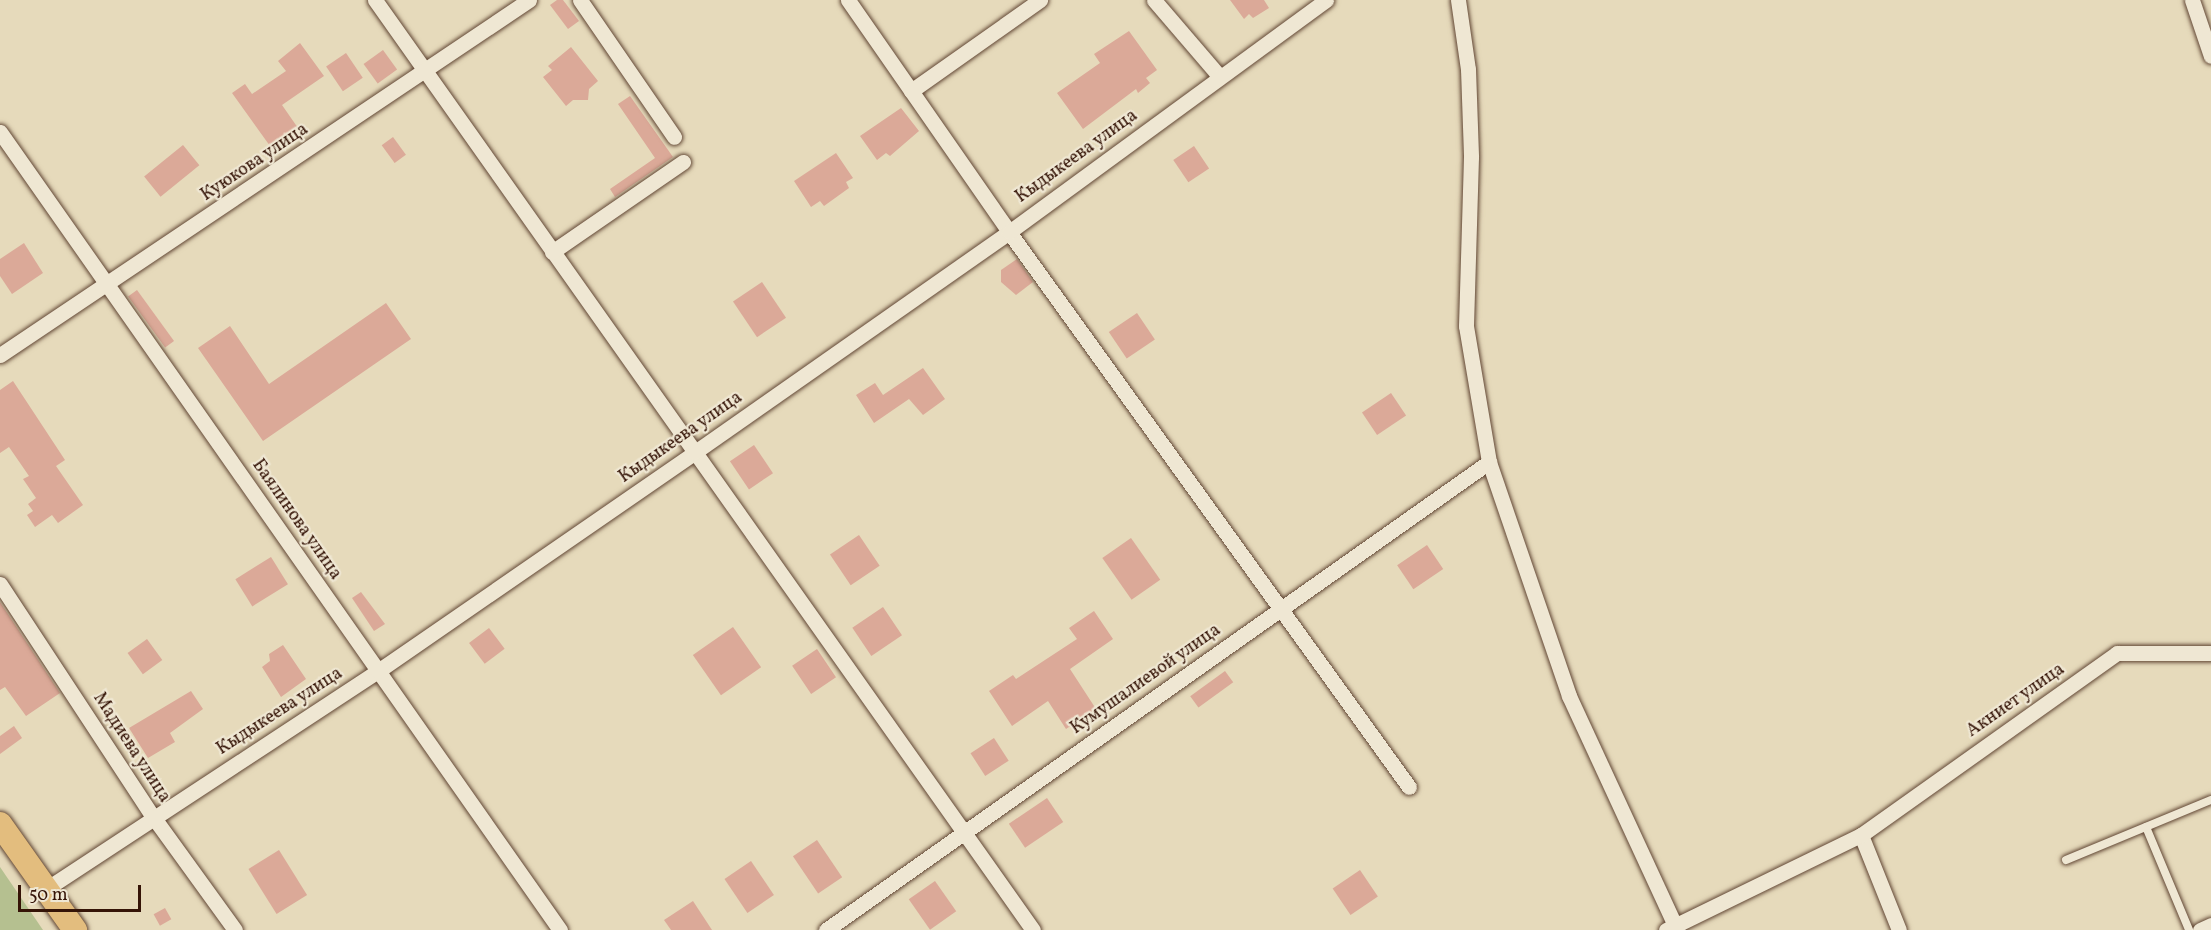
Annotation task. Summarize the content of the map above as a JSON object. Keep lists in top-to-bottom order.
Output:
{
  "streets": {
    "street": [
      "Кыдыкеева улица",
      "Куюкова улица",
      "Баялинова улица",
      "Кумушалиевой улица",
      "Акниет улица",
      "Мадиева улица"
    ]
  },
  "crossings": [
    ["Кыдыкеева улица", "Баялинова улица"],
    ["Кыдыкеева улица", "Мадиева улица"],
    ["Куюкова улица", "Баялинова улица"]
  ],
  "scale_bar": "50 m"
}
